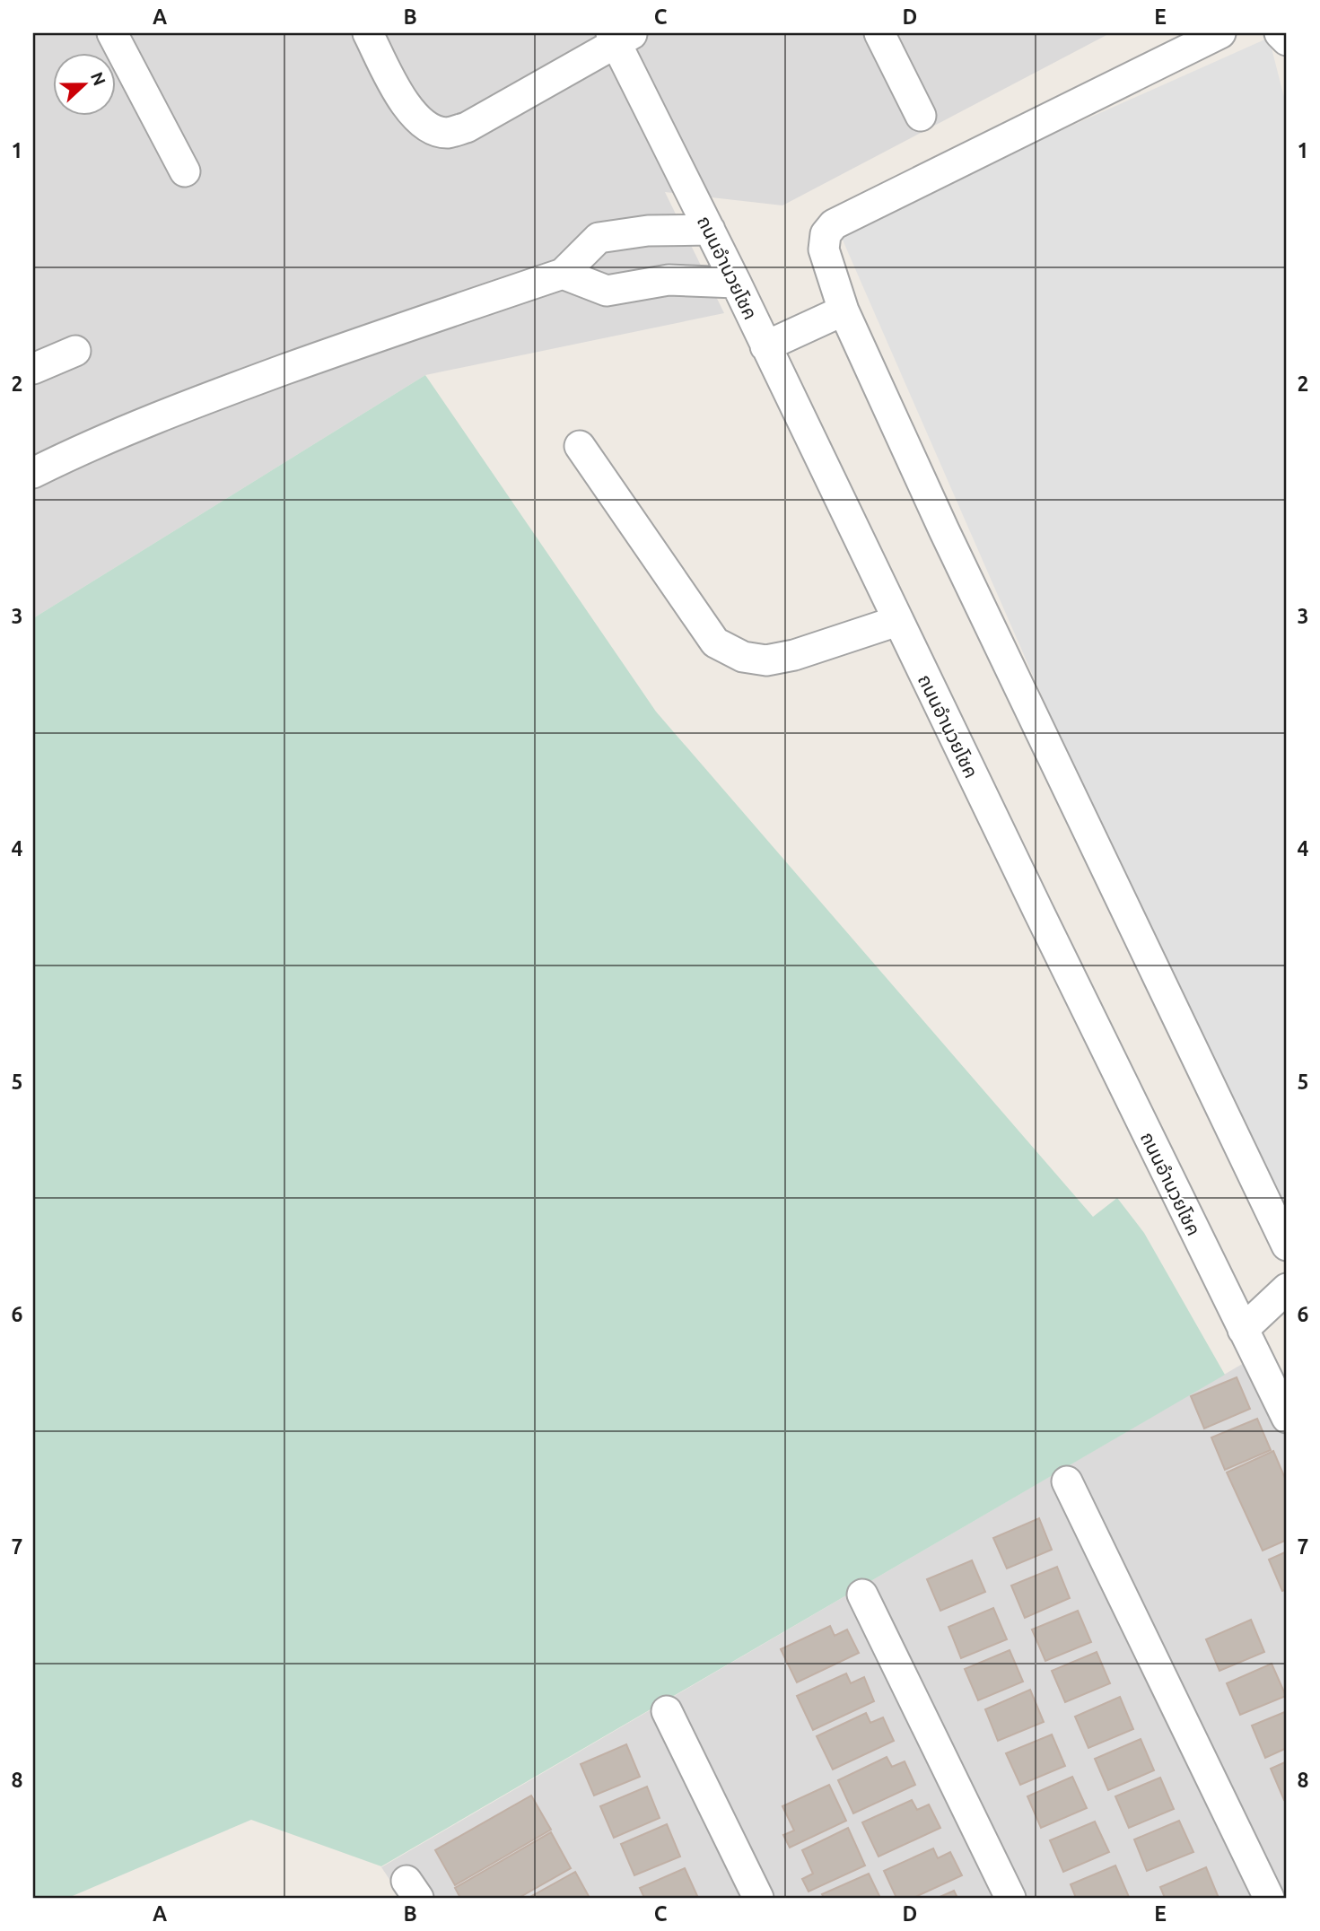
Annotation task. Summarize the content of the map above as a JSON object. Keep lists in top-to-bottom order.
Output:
{
  "streets": {
    "street": ["ถนนอำนวยโชค"]
  },
  "north": "right",
  "grid": {
    "columns": [
      "A",
      "B",
      "C",
      "D",
      "E"
    ],
    "rows": [
      "1",
      "2",
      "3",
      "4",
      "5",
      "6",
      "7",
      "8"
    ]
  }
}
